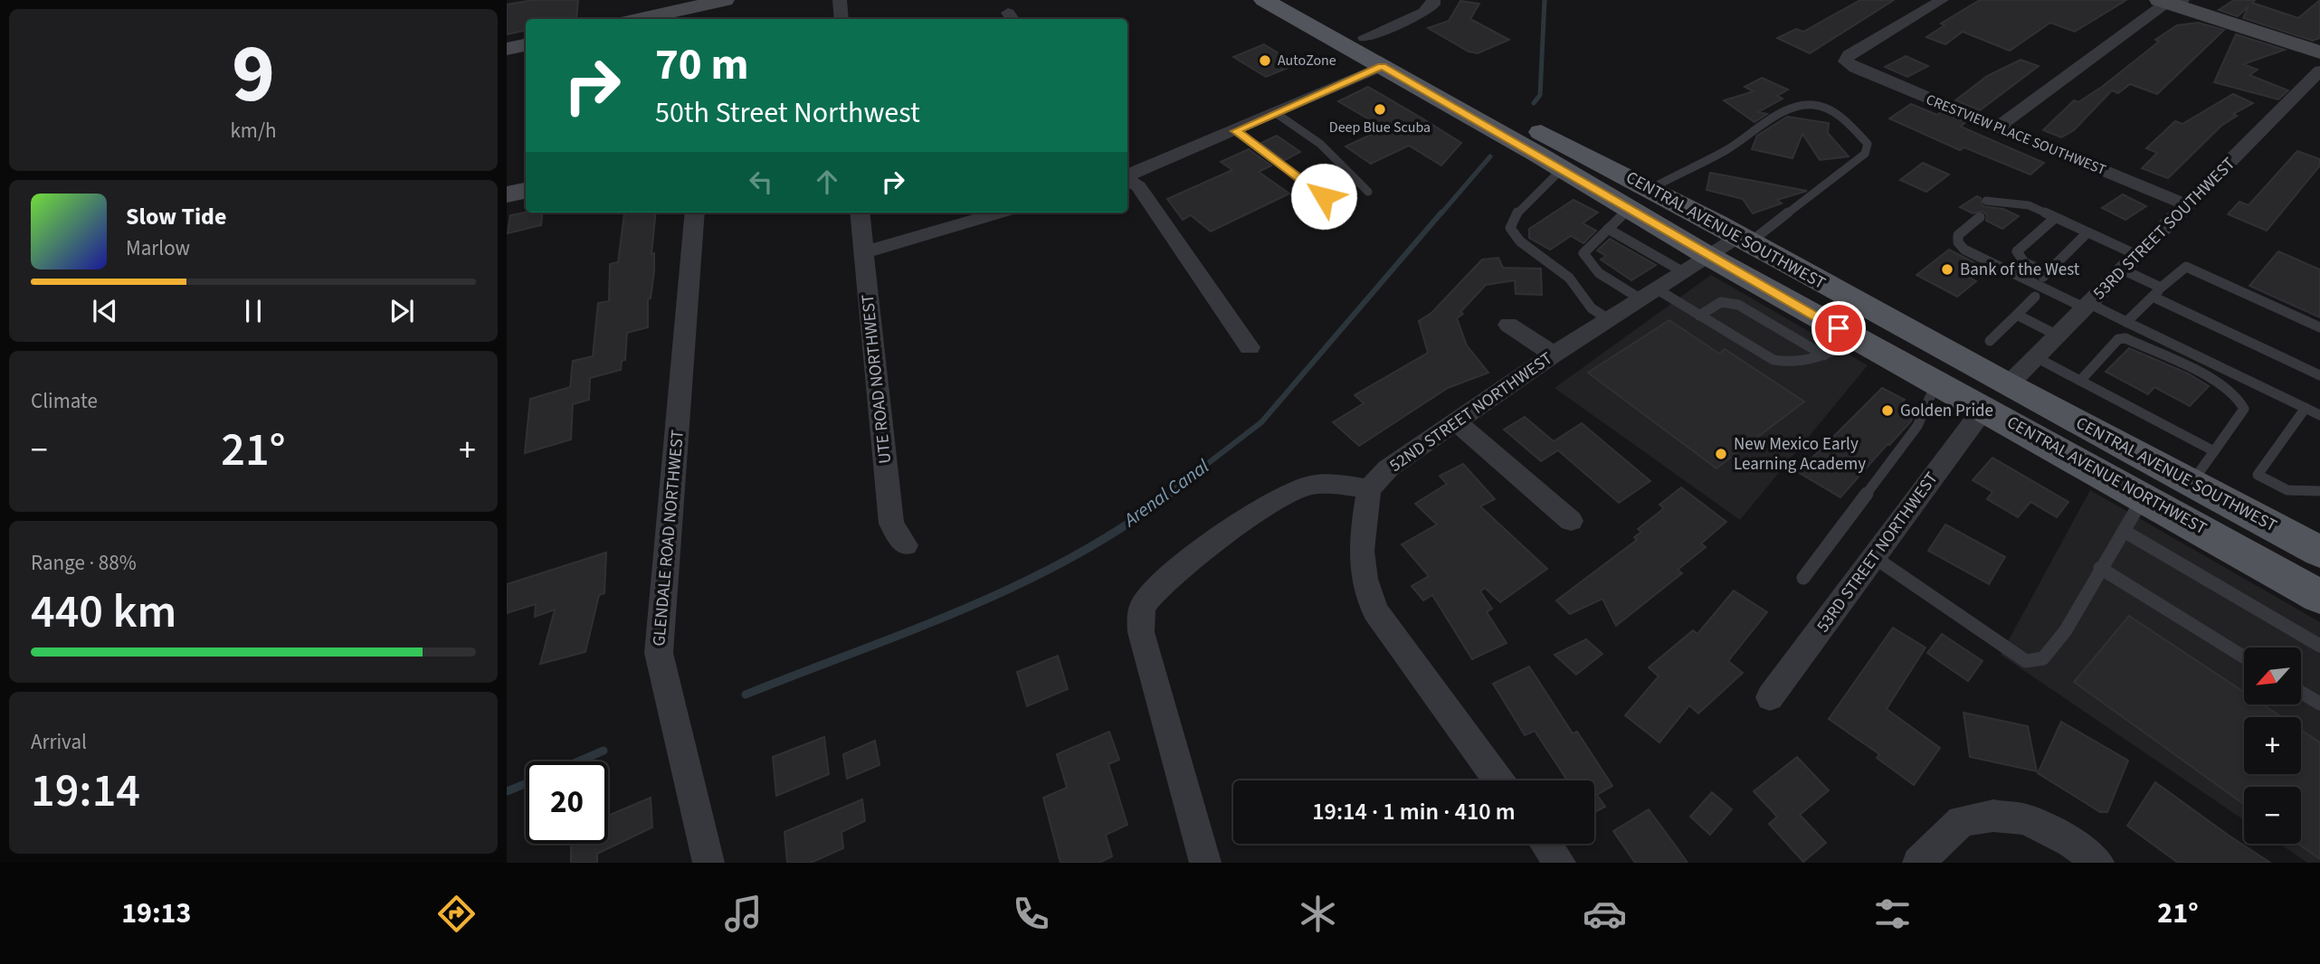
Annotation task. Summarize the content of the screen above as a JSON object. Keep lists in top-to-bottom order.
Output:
{
  "streets": {
    "main road": ["CENTRAL AVENUE SOUTHWEST", "CENTRAL AVENUE NORTHWEST"],
    "street": [
      "CRESTVIEW PLACE SOUTHWEST",
      "53RD STREET SOUTHWEST",
      "UTE ROAD NORTHWEST",
      "52ND STREET NORTHWEST",
      "GLENDALE ROAD NORTHWEST",
      "53RD STREET NORTHWEST"
    ]
  },
  "crossings": [
    ["CRESTVIEW PLACE SOUTHWEST", "53RD STREET SOUTHWEST"],
    ["53RD STREET SOUTHWEST", "CENTRAL AVENUE SOUTHWEST"],
    ["53RD STREET SOUTHWEST", "CENTRAL AVENUE NORTHWEST"],
    ["53RD STREET SOUTHWEST", "53RD STREET NORTHWEST"],
    ["CENTRAL AVENUE SOUTHWEST", "52ND STREET NORTHWEST"],
    ["CENTRAL AVENUE SOUTHWEST", "CENTRAL AVENUE NORTHWEST"],
    ["CENTRAL AVENUE SOUTHWEST", "53RD STREET NORTHWEST"],
    ["52ND STREET NORTHWEST", "CENTRAL AVENUE NORTHWEST"],
    ["CENTRAL AVENUE NORTHWEST", "53RD STREET NORTHWEST"]
  ],
  "water": ["Arenal Canal"],
  "places": [
    "AutoZone",
    "Deep Blue Scuba",
    "Bank of the West",
    "Golden Pride",
    "New Mexico Early Learning Academy"
  ],
  "north": "bottom left",
  "page": {
    "tile": [
      ["9", "km/h"],
      "Climate",
      ["Range · 88%", "440 km"],
      ["Arrival", "19:14"]
    ],
    "turn": ["70 m", "50th Street Northwest"],
    "song": ["Slow Tide", "Marlow"],
    "heat": ["−", "21°", "+"],
    "map_buttons": ["+", "−"],
    "limit": "20",
    "trip": "19:14 · 1 min · 410 m",
    "tabs": ["19:13", "21°"]
  }
}
